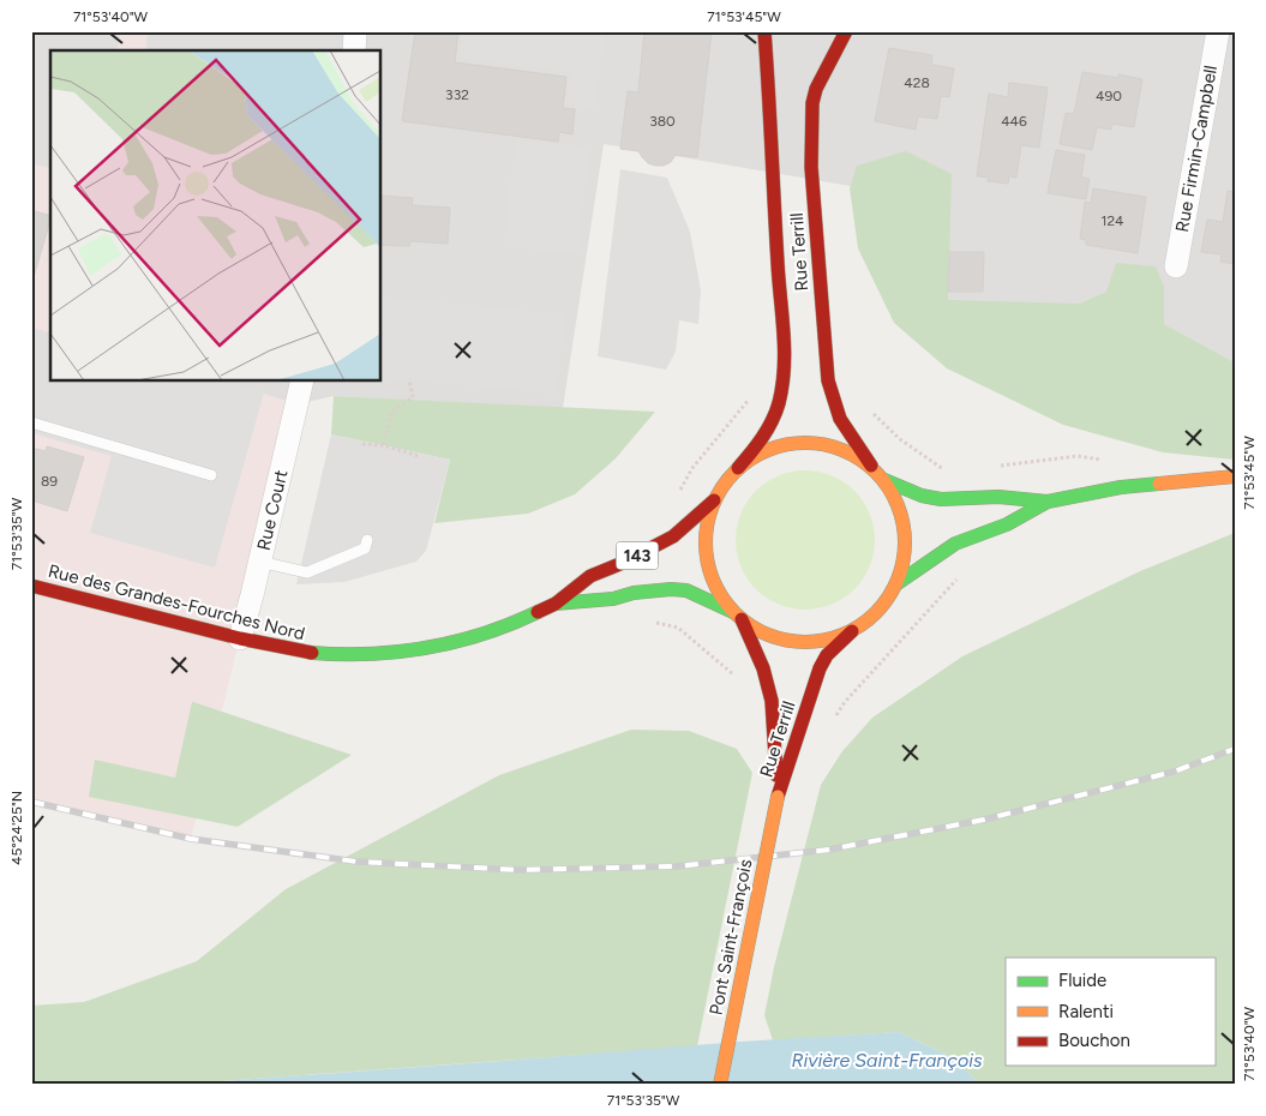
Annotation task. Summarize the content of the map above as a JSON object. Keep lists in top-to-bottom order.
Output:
{
  "streets": {
    "main road": [
      "Rue Terrill",
      "143",
      "Rue des Grandes-Fourches Nord",
      "Pont Saint-François"
    ],
    "street": ["Rue Firmin-Campbell", "Rue Court"]
  },
  "crossings": [
    ["Rue Terrill", "143"],
    ["Rue Terrill", "Rue des Grandes-Fourches Nord"],
    ["Rue Terrill", "Pont Saint-François"],
    ["Rue Court", "Rue des Grandes-Fourches Nord"],
    ["143", "Rue des Grandes-Fourches Nord"]
  ],
  "water": ["Rivière Saint-François"],
  "house_numbers": [
    "428",
    "332",
    "490",
    "380",
    "446",
    "124",
    "89"
  ],
  "legend": ["Fluide", "Ralenti", "Bouchon"],
  "coordinates": [
    "71°53'40\"W",
    "71°53'45\"W",
    "71°53'35\"W",
    "45°24'25\"N"
  ]
}
